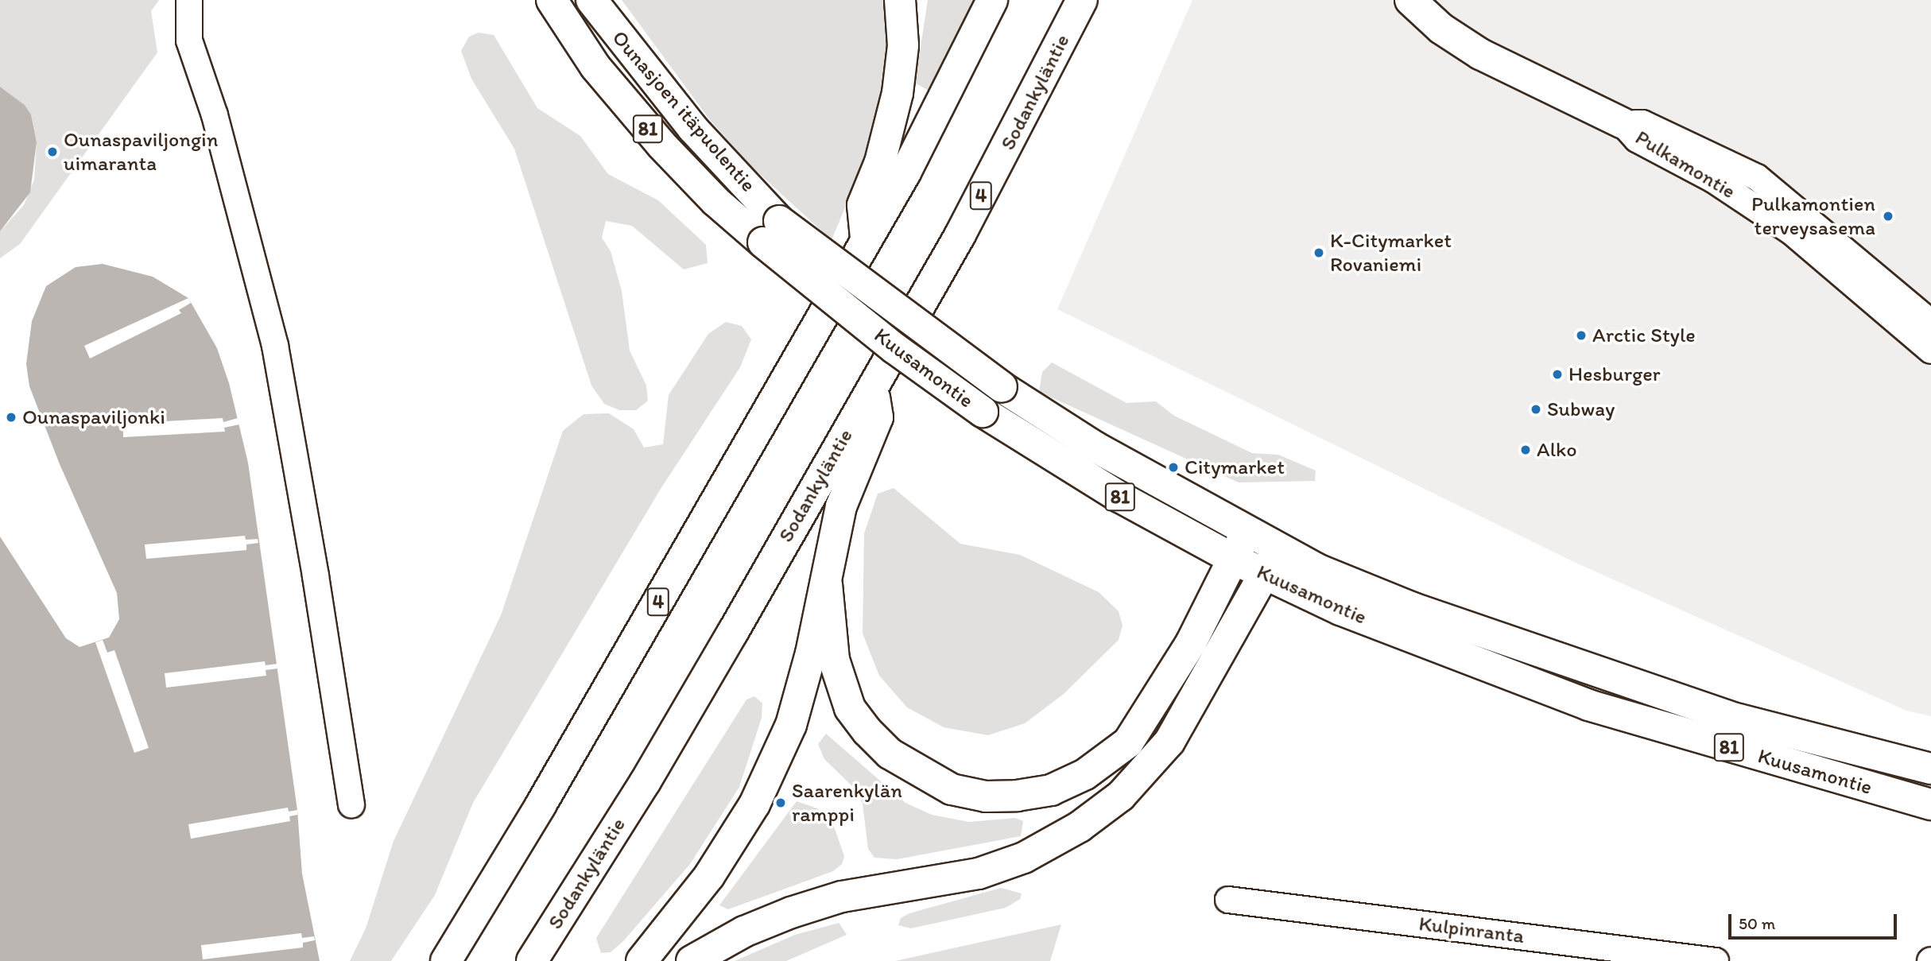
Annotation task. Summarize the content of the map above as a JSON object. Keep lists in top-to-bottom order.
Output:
{
  "streets": {
    "main road": [
      "Sodankyläntie",
      "Ounasjoen itäpuolentie",
      "81",
      "Pulkamontie",
      "4",
      "Kuusamontie"
    ],
    "street": ["Kulpinranta"]
  },
  "crossings": [
    ["Ounasjoen itäpuolentie", "Kuusamontie"]
  ],
  "places": [
    "Ounaspaviljongin uimaranta",
    "Pulkamontien terveysasema",
    "K-Citymarket Rovaniemi",
    "Arctic Style",
    "Hesburger",
    "Subway",
    "Ounaspaviljonki",
    "Alko",
    "Citymarket",
    "Saarenkylän ramppi"
  ],
  "scale_bar": "50 m"
}
